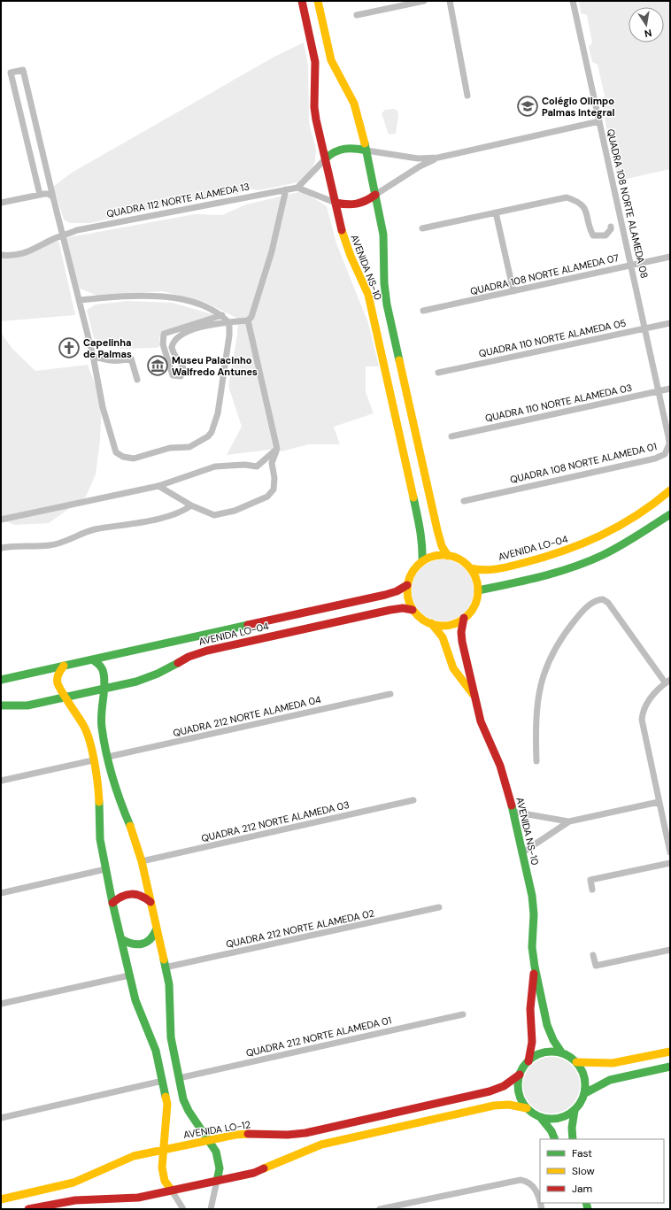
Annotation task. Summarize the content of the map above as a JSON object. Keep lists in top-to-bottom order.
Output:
{
  "streets": {
    "street": [
      "QUADRA 112 NORTE ALAMEDA 13",
      "QUADRA 108 NORTE ALAMEDA 08",
      "AVENIDA NS-10",
      "QUADRA 108 NORTE ALAMEDA 07",
      "QUADRA 110 NORTE ALAMEDA 05",
      "QUADRA 110 NORTE ALAMEDA 03",
      "QUADRA 108 NORTE ALAMEDA 01",
      "AVENIDA LO-04",
      "QUADRA 212 NORTE ALAMEDA 04",
      "QUADRA 212 NORTE ALAMEDA 03",
      "QUADRA 212 NORTE ALAMEDA 02",
      "QUADRA 212 NORTE ALAMEDA 01",
      "AVENIDA LO-12"
    ]
  },
  "crossings": [
    ["QUADRA 108 NORTE ALAMEDA 08", "QUADRA 108 NORTE ALAMEDA 07"],
    ["QUADRA 108 NORTE ALAMEDA 08", "QUADRA 110 NORTE ALAMEDA 05"],
    ["QUADRA 108 NORTE ALAMEDA 08", "QUADRA 110 NORTE ALAMEDA 03"],
    ["QUADRA 108 NORTE ALAMEDA 08", "QUADRA 108 NORTE ALAMEDA 01"],
    ["AVENIDA NS-10", "AVENIDA LO-04"],
    ["AVENIDA NS-10", "AVENIDA LO-12"],
    ["QUADRA 110 NORTE ALAMEDA 03", "QUADRA 108 NORTE ALAMEDA 01"]
  ],
  "places": {
    "school or university": ["Colégio Olimpo Palmas Integral"],
    "church": ["Capelinha de Palmas"],
    "museum": ["Museu Palacinho Walfredo Antunes"]
  },
  "legend": ["Fast", "Slow", "Jam"],
  "north": "bottom"
}
